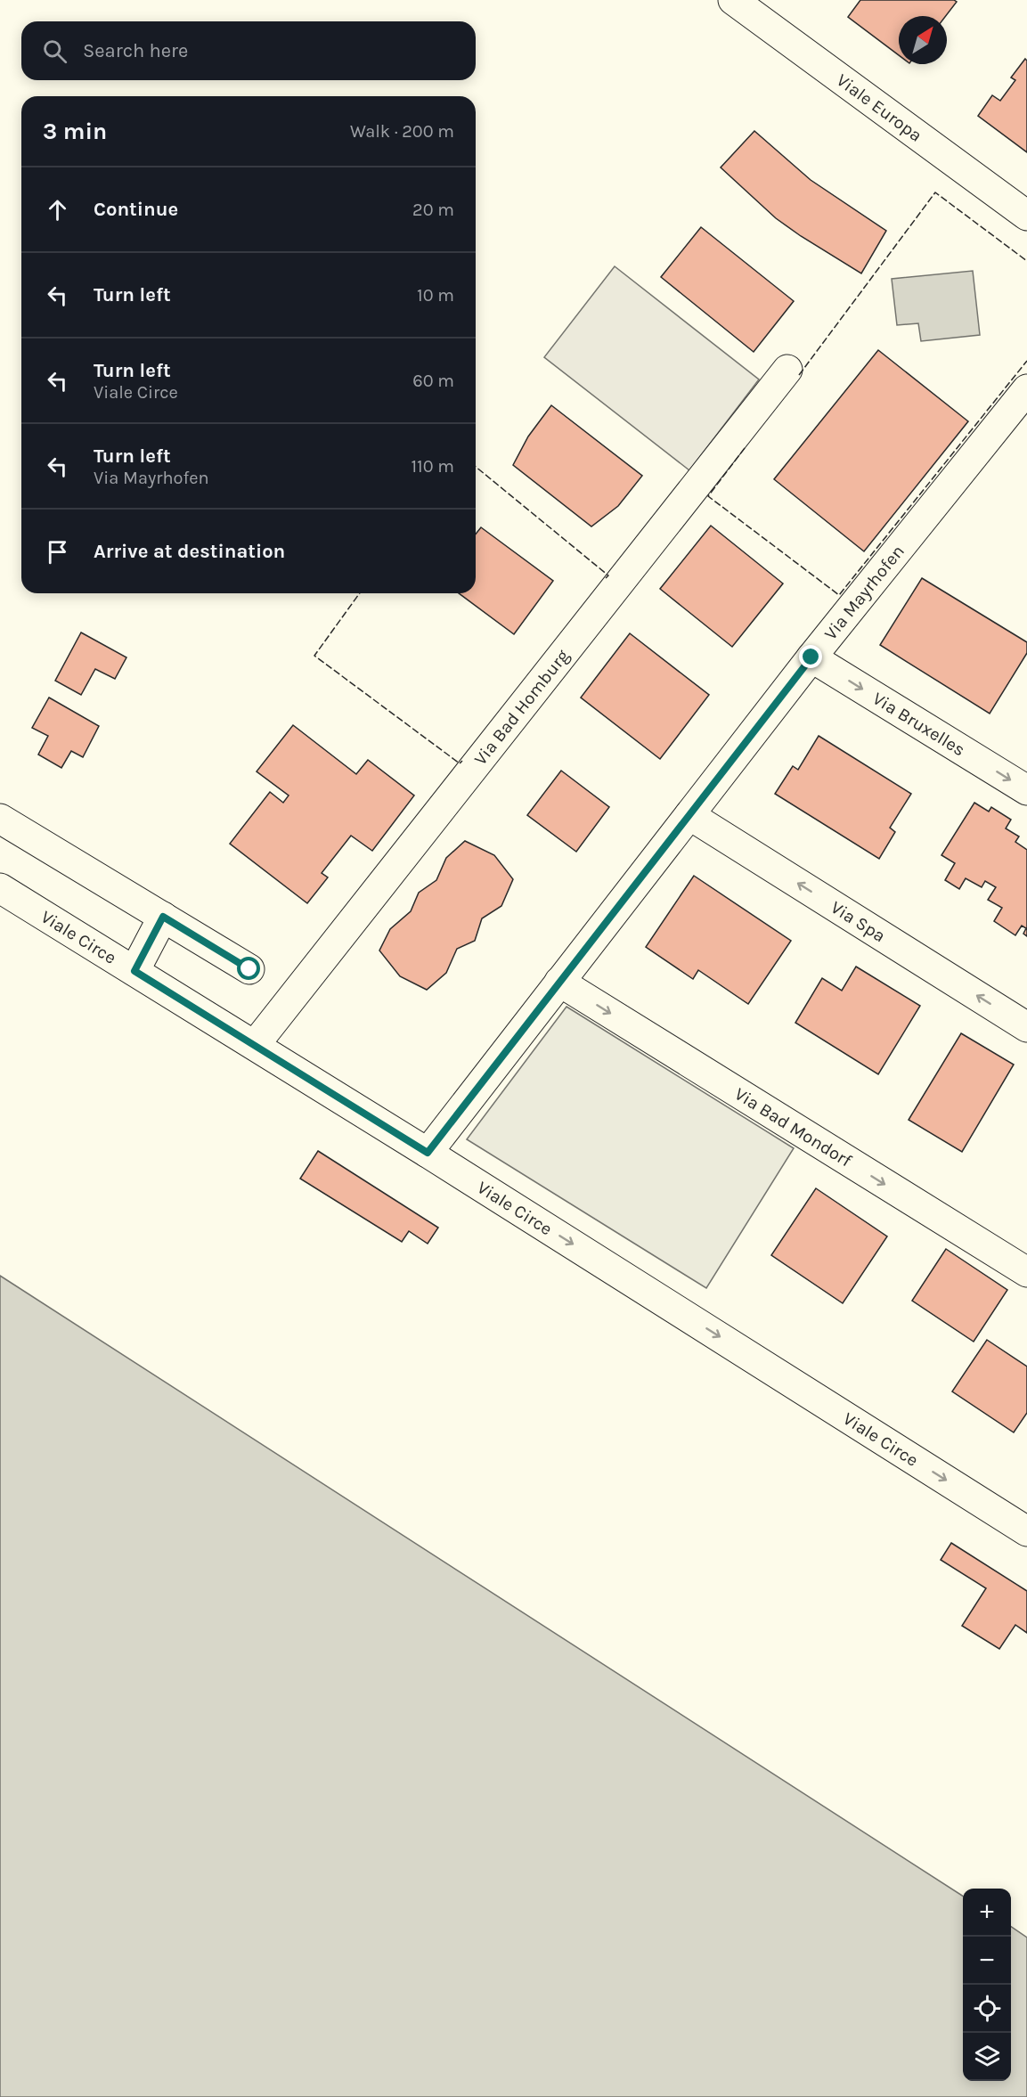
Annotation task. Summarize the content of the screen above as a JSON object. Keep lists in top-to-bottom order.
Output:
{
  "streets": {
    "street": [
      "Viale Europa",
      "Via Mayrhofen",
      "Via Bad Homburg",
      "Via Bruxelles",
      "Via Spa",
      "Viale Circe",
      "Via Bad Mondorf"
    ]
  },
  "crossings": [
    ["Via Mayrhofen", "Via Bruxelles"],
    ["Via Mayrhofen", "Via Spa"],
    ["Via Mayrhofen", "Viale Circe"],
    ["Via Mayrhofen", "Via Bad Mondorf"],
    ["Via Bad Homburg", "Viale Circe"]
  ],
  "one_way": [
    "Via Bruxelles",
    "Via Spa",
    "Viale Circe",
    "Via Bad Mondorf"
  ],
  "north": "top right",
  "page": {
    "search": "Search here",
    "heading": ["3 min", "Walk · 200 m"],
    "list": [
      ["Continue", "20 m"],
      ["Turn left", "10 m"],
      ["Turn left", "Viale Circe", "60 m"],
      ["Turn left", "Via Mayrhofen", "110 m"],
      "Arrive at destination"
    ],
    "map_buttons": ["+", "−"]
  }
}
